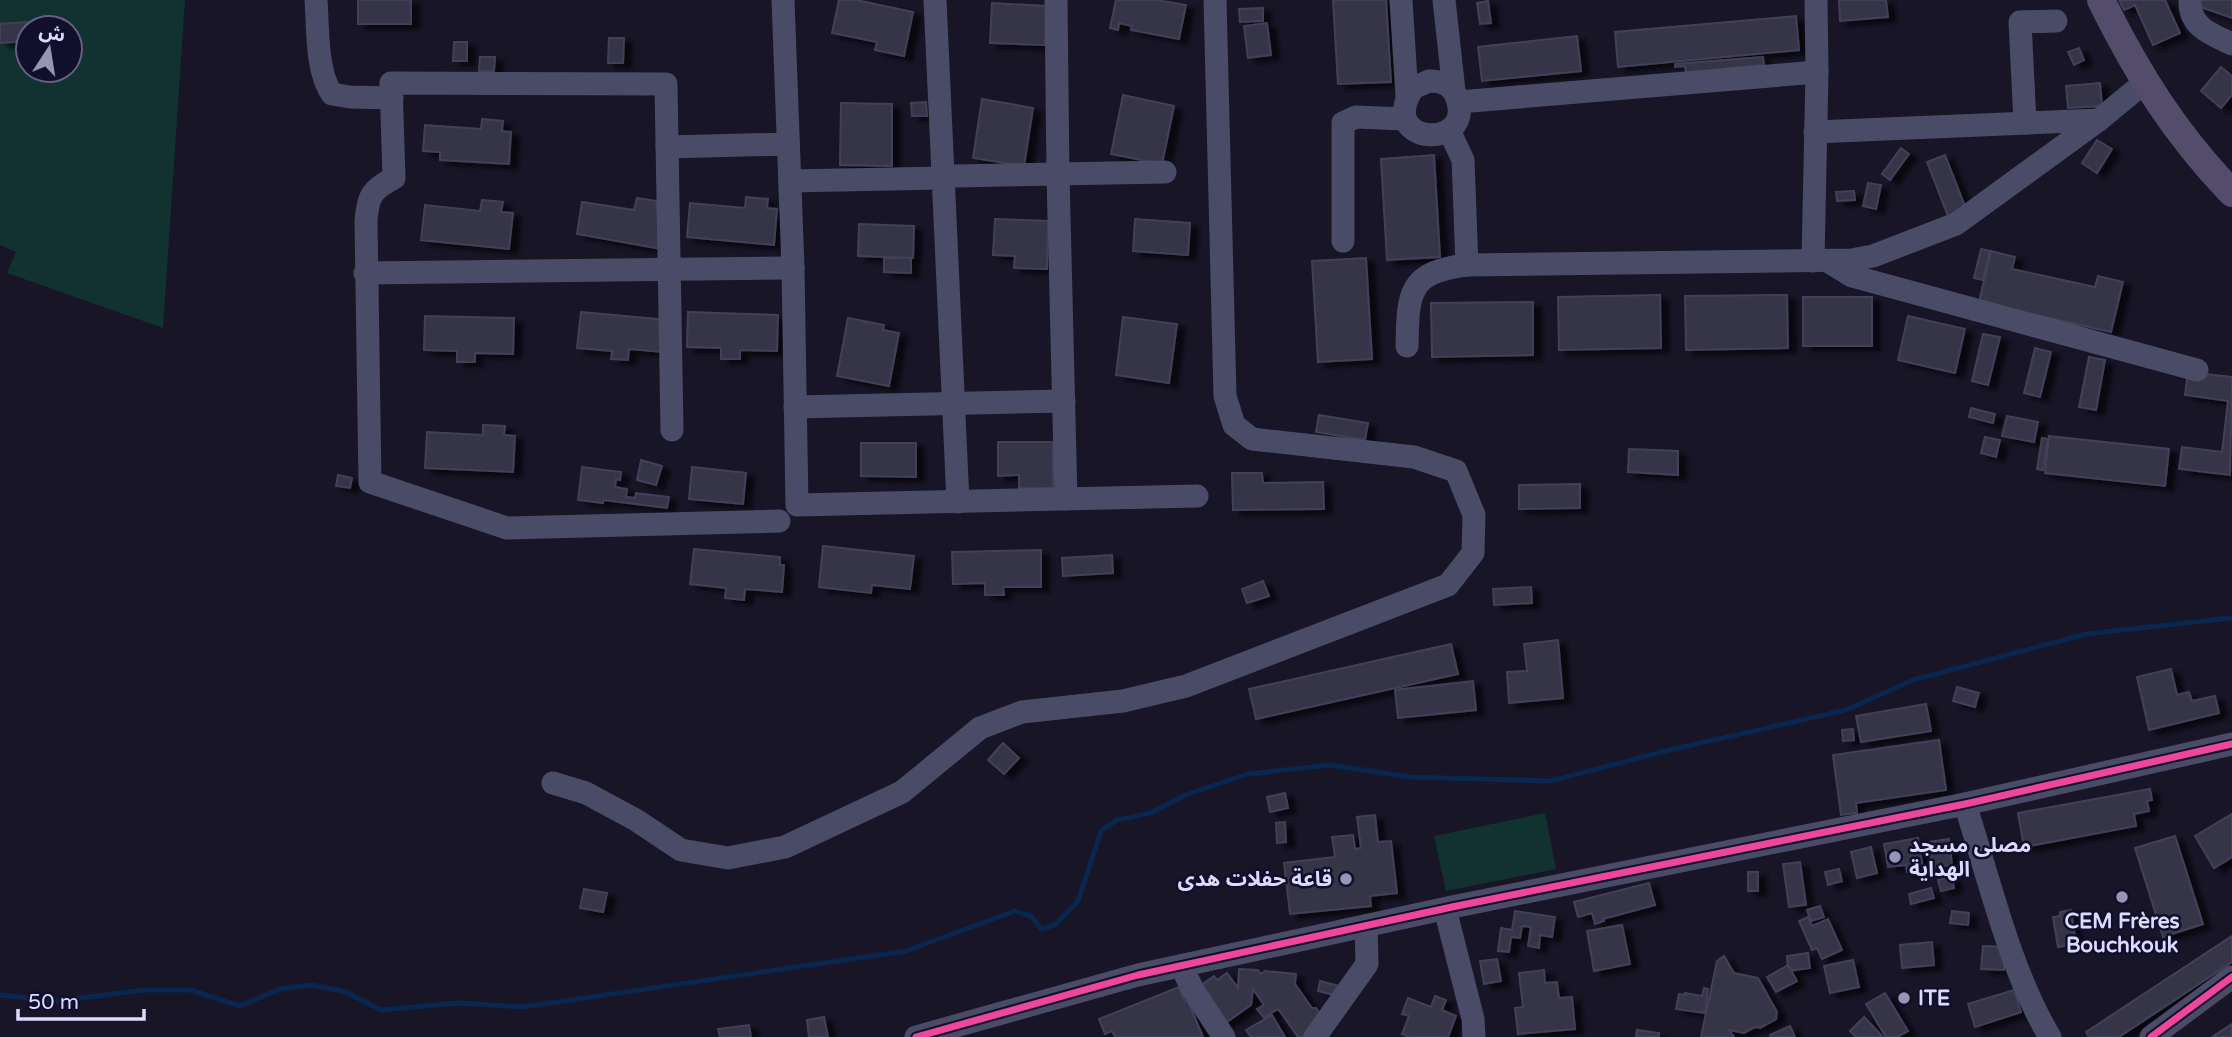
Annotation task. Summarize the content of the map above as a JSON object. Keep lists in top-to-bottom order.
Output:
{
  "places": [
    "مصلى مسجد الهداية",
    "قاعة حفلات هدى",
    "CEM Frères Bouchkouk",
    "ITE"
  ],
  "scale_bar": "50 m",
  "north": "top"
}
